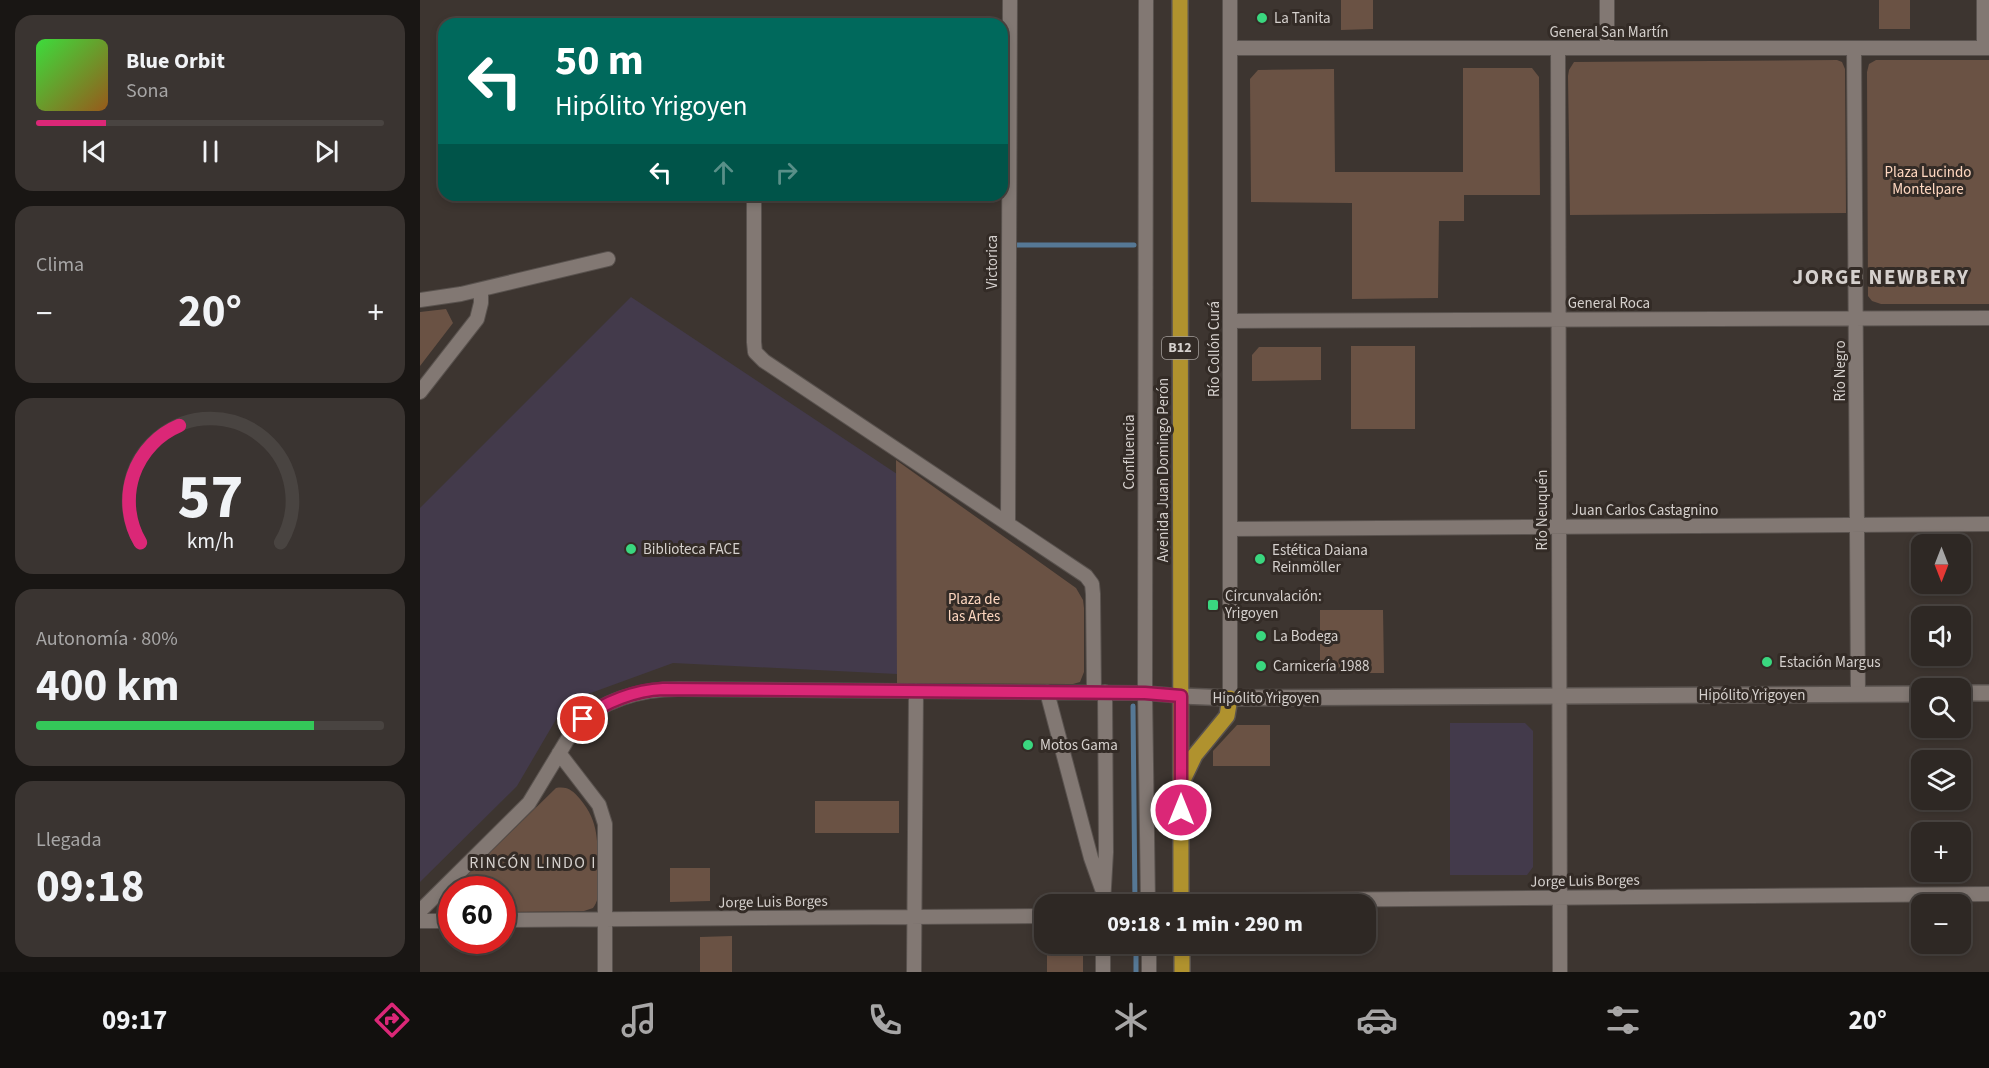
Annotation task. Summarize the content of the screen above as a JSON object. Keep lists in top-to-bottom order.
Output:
{
  "streets": {
    "main road": ["B12", "Avenida Juan Domingo Perón"],
    "street": [
      "General San Martín",
      "Victorica",
      "General Roca",
      "Río Collón Curá",
      "Río Negro",
      "Confluencia",
      "Río Neuquén",
      "Juan Carlos Castagnino",
      "Hipólito Yrigoyen",
      "Jorge Luis Borges"
    ]
  },
  "crossings": [
    ["General San Martín", "Río Collón Curá"],
    ["General San Martín", "Río Negro"],
    ["General San Martín", "Río Neuquén"],
    ["General Roca", "Río Collón Curá"],
    ["General Roca", "Río Negro"],
    ["General Roca", "Río Neuquén"],
    ["Río Collón Curá", "Juan Carlos Castagnino"],
    ["Río Collón Curá", "Hipólito Yrigoyen"],
    ["Río Negro", "Juan Carlos Castagnino"],
    ["Río Negro", "Hipólito Yrigoyen"],
    ["Confluencia", "Hipólito Yrigoyen"],
    ["Avenida Juan Domingo Perón", "Hipólito Yrigoyen"],
    ["Río Neuquén", "Juan Carlos Castagnino"],
    ["Río Neuquén", "Hipólito Yrigoyen"],
    ["Río Neuquén", "Jorge Luis Borges"]
  ],
  "districts": ["JORGE NEWBERY", "RINCÓN LINDO I"],
  "parks": ["Plaza Lucindo Montelpare", "Plaza de las Artes"],
  "places": {
    "other": [
      "La Tanita",
      "Biblioteca FACE",
      "Estética Daiana Reinmöller",
      "La Bodega",
      "Estación Margus",
      "Carnicería 1988",
      "Motos Gama"
    ],
    "transit": ["Circunvalación: Yrigoyen"]
  },
  "north": "bottom",
  "page": {
    "turn": ["50 m", "Hipólito Yrigoyen"],
    "song": ["Blue Orbit", "Sona"],
    "tile": [
      "Clima",
      ["Autonomía · 80%", "400 km"],
      ["Llegada", "09:18"]
    ],
    "heat": ["−", "20°", "+"],
    "map_buttons": ["+", "−"],
    "limit": "60",
    "trip": "09:18 · 1 min · 290 m",
    "tabs": ["09:17", "20°"],
    "gauge": ["57", "km/h"]
  }
}
